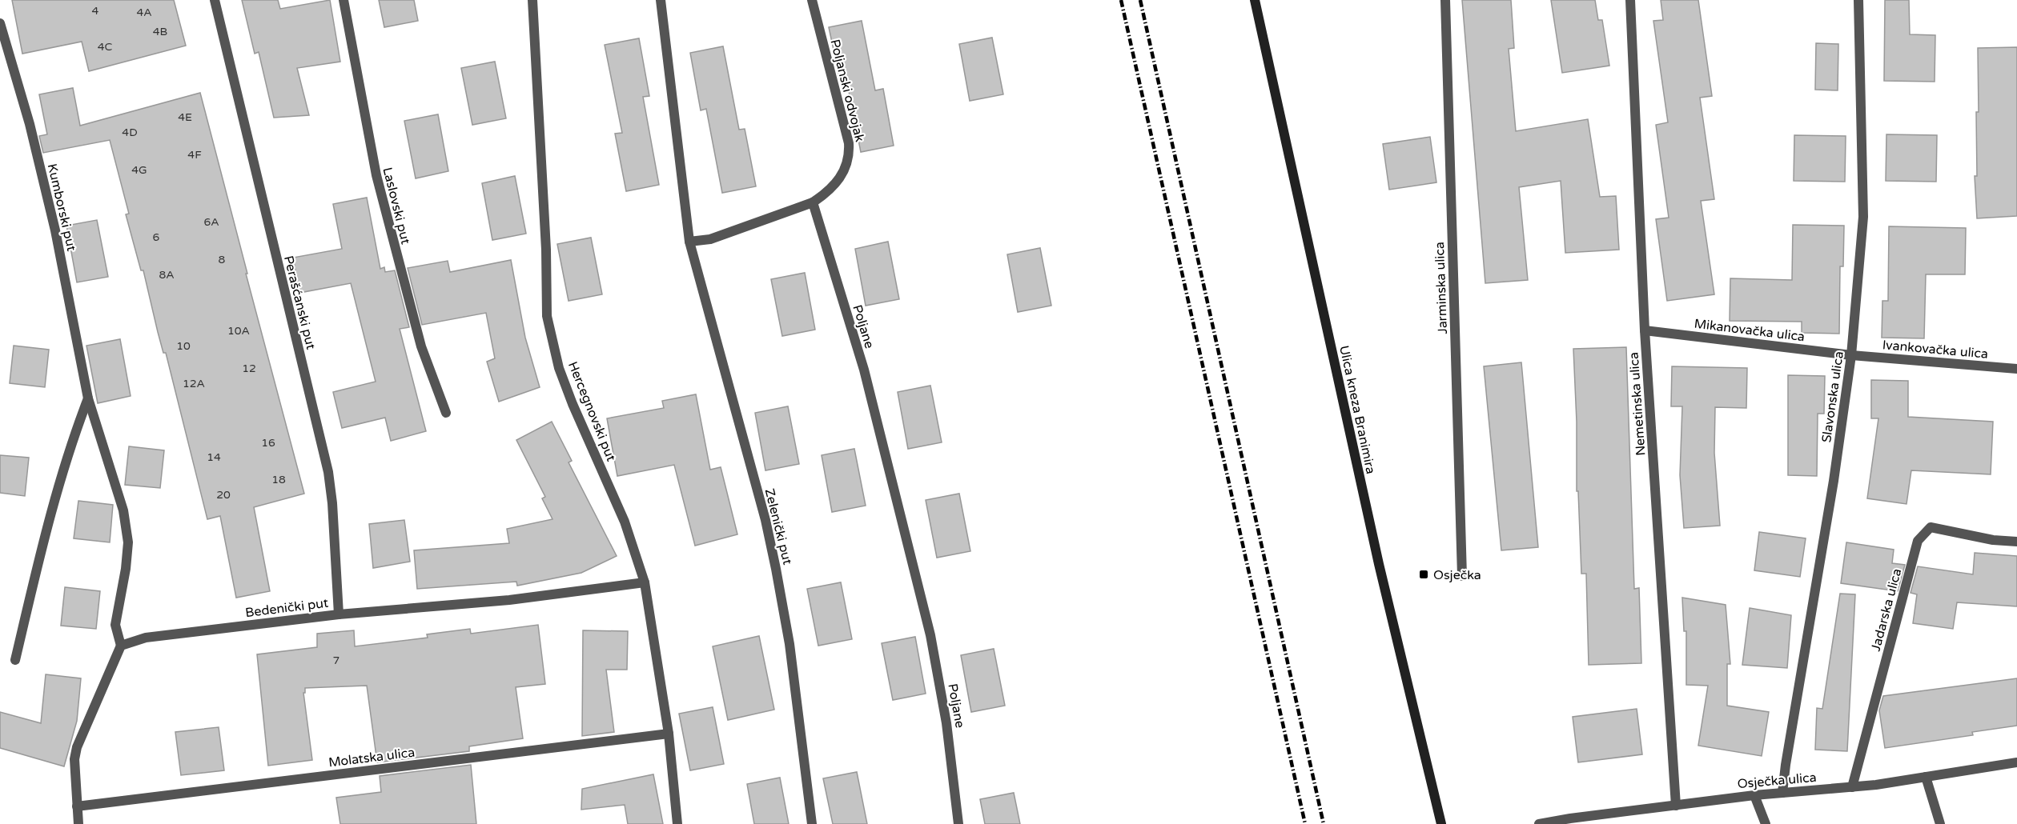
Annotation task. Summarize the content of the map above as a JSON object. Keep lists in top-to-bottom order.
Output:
{
  "streets": {
    "main road": ["Ulica kneza Branimira"],
    "street": [
      "Poljanski odvojak",
      "Laslovski put",
      "Kumborski put",
      "Jarminska ulica",
      "Perašćanski put",
      "Poljane",
      "Mikanovačka ulica",
      "Ivankovačka ulica",
      "Slavonska ulica",
      "Nemetinska ulica",
      "Hercegnovski put",
      "Zelenički put",
      "Bedenički put",
      "Jadarska ulica",
      "Molatska ulica",
      "Osječka ulica"
    ]
  },
  "crossings": [
    ["Poljanski odvojak", "Poljane"],
    ["Kumborski put", "Bedenički put"],
    ["Perašćanski put", "Bedenički put"],
    ["Mikanovačka ulica", "Ivankovačka ulica"],
    ["Mikanovačka ulica", "Slavonska ulica"],
    ["Mikanovačka ulica", "Nemetinska ulica"],
    ["Ivankovačka ulica", "Slavonska ulica"],
    ["Slavonska ulica", "Osječka ulica"],
    ["Nemetinska ulica", "Osječka ulica"],
    ["Hercegnovski put", "Bedenički put"],
    ["Hercegnovski put", "Molatska ulica"],
    ["Jadarska ulica", "Osječka ulica"]
  ],
  "places": {
    "transit": ["Osječka"]
  },
  "house_numbers": [
    "4",
    "4A",
    "4B",
    "4C",
    "4E",
    "4D",
    "4F",
    "4G",
    "6A",
    "6",
    "8",
    "8A",
    "10A",
    "10",
    "12",
    "12A",
    "16",
    "14",
    "18",
    "20",
    "7"
  ]
}
